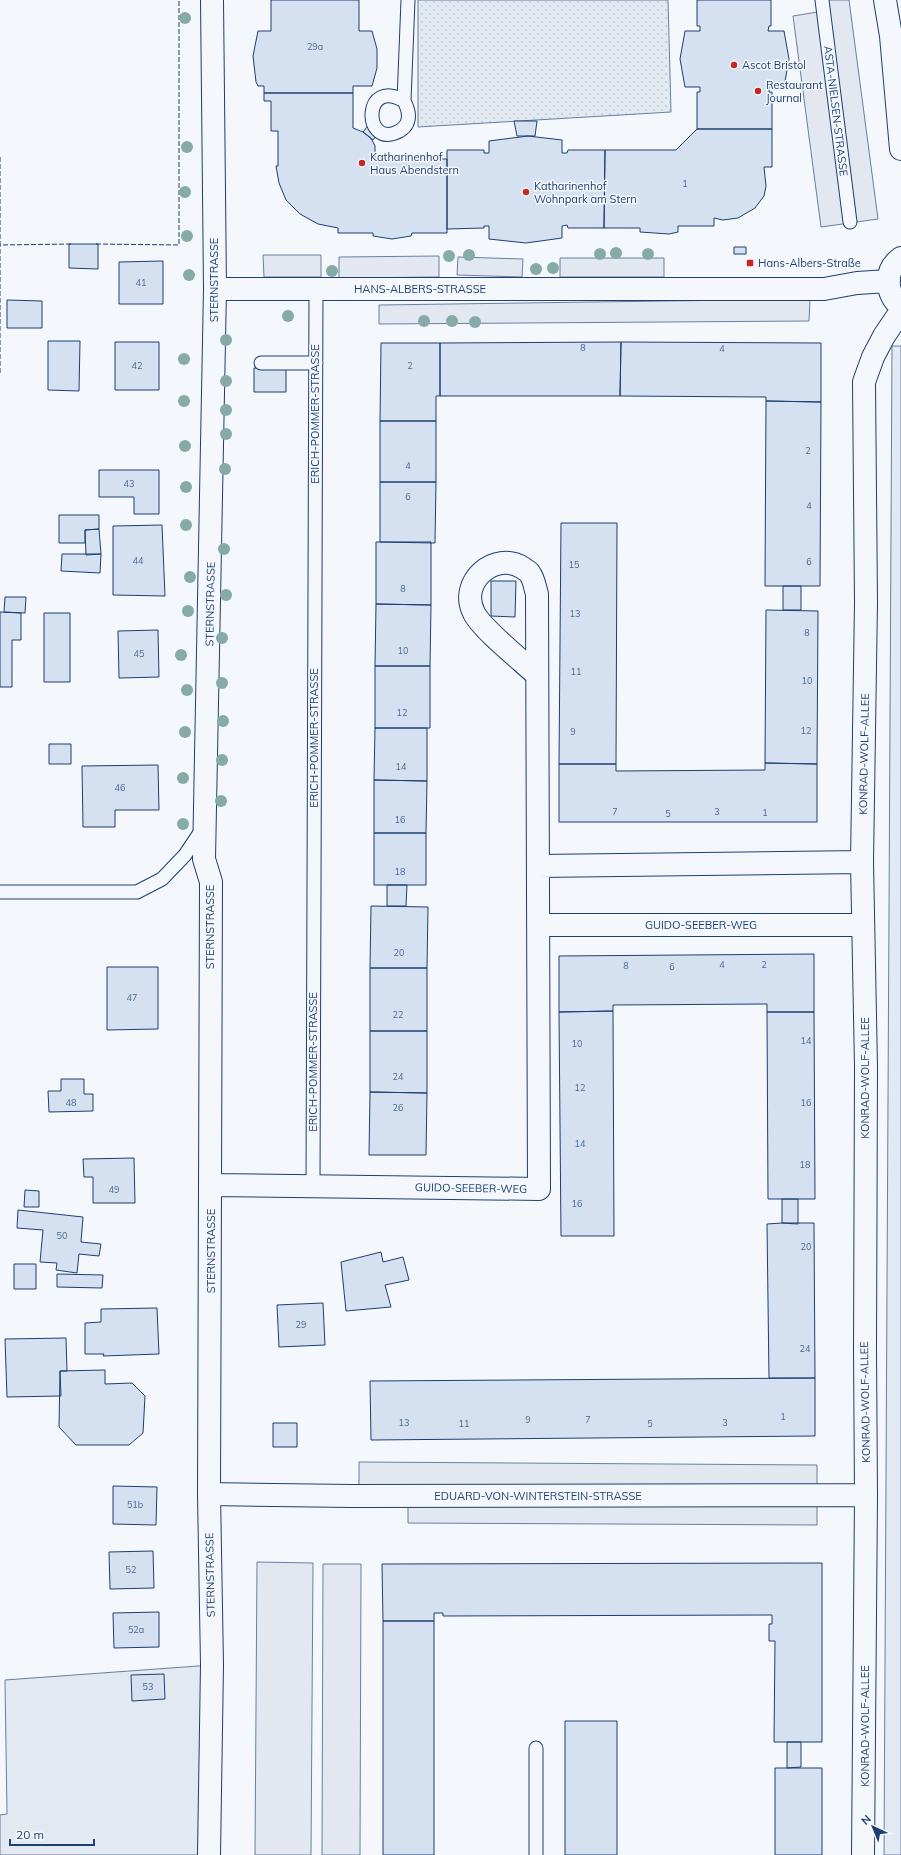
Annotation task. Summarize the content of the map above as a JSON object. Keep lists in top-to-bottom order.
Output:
{
  "streets": {
    "street": [
      "STERNSTRASSE",
      "HANS-ALBERS-STRASSE",
      "KONRAD-WOLF-ALLEE",
      "GUIDO-SEEBER-WEG",
      "EDUARD-VON-WINTERSTEIN-STRASSE"
    ],
    "lane": ["ASTA-NIELSEN-STRASSE", "ERICH-POMMER-STRASSE"]
  },
  "crossings": [
    ["STERNSTRASSE", "HANS-ALBERS-STRASSE"],
    ["STERNSTRASSE", "GUIDO-SEEBER-WEG"],
    ["STERNSTRASSE", "EDUARD-VON-WINTERSTEIN-STRASSE"],
    ["HANS-ALBERS-STRASSE", "ERICH-POMMER-STRASSE"],
    ["ERICH-POMMER-STRASSE", "GUIDO-SEEBER-WEG"],
    ["KONRAD-WOLF-ALLEE", "GUIDO-SEEBER-WEG"],
    ["KONRAD-WOLF-ALLEE", "EDUARD-VON-WINTERSTEIN-STRASSE"]
  ],
  "places": {
    "other": [
      "Ascot Bristol",
      "Restaurant Journal",
      "Katharinenhof Haus Abendstern",
      "Katharinenhof Wohnpark am Stern"
    ],
    "transit": ["Hans-Albers-Straße"]
  },
  "house_numbers": [
    "29a",
    "1",
    "41",
    "8",
    "4",
    "42",
    "2",
    "2",
    "4",
    "43",
    "6",
    "4",
    "44",
    "6",
    "15",
    "8",
    "13",
    "8",
    "10",
    "45",
    "11",
    "10",
    "12",
    "12",
    "9",
    "14",
    "46",
    "7",
    "3",
    "1",
    "5",
    "16",
    "18",
    "20",
    "4",
    "2",
    "8",
    "6",
    "47",
    "22",
    "14",
    "10",
    "24",
    "12",
    "48",
    "16",
    "26",
    "14",
    "18",
    "49",
    "16",
    "50",
    "20",
    "29",
    "24",
    "1",
    "9",
    "7",
    "13",
    "3",
    "11",
    "5",
    "51b",
    "52",
    "52a",
    "53"
  ],
  "scale_bar": "20 m",
  "north": "top left"
}
